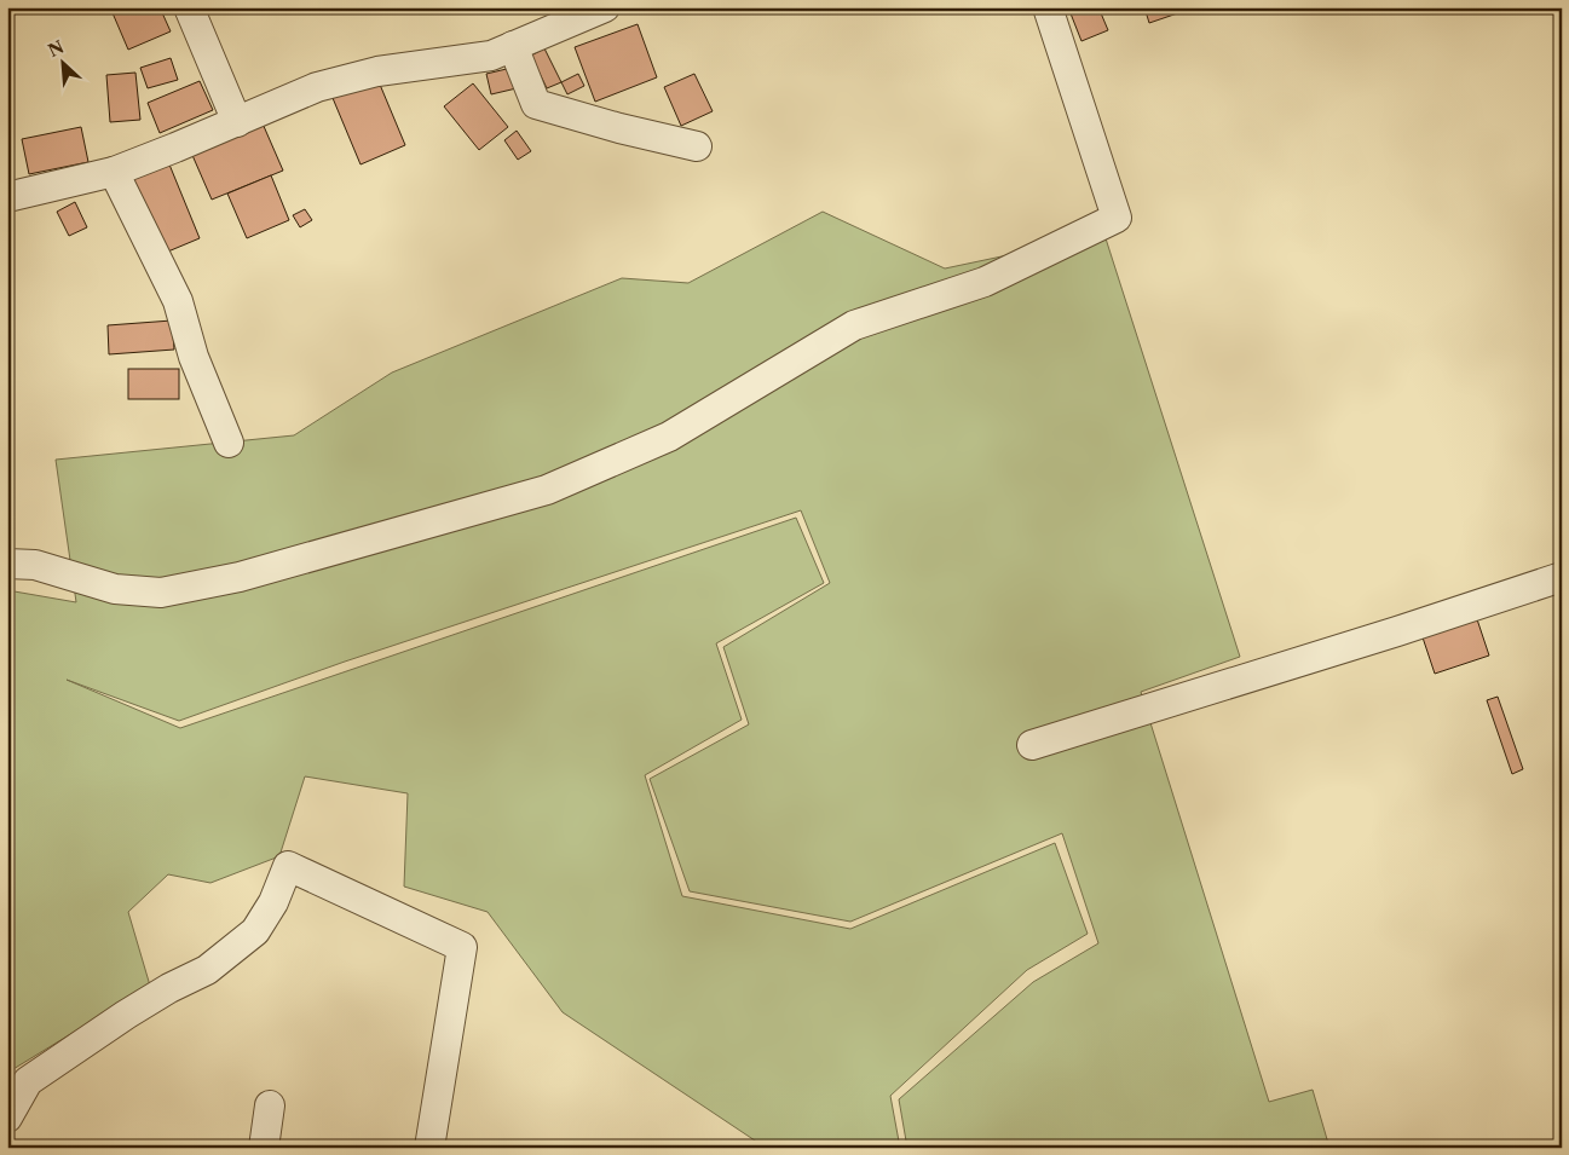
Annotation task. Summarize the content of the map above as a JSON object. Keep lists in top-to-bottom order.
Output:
{
  "north": "top left"
}
